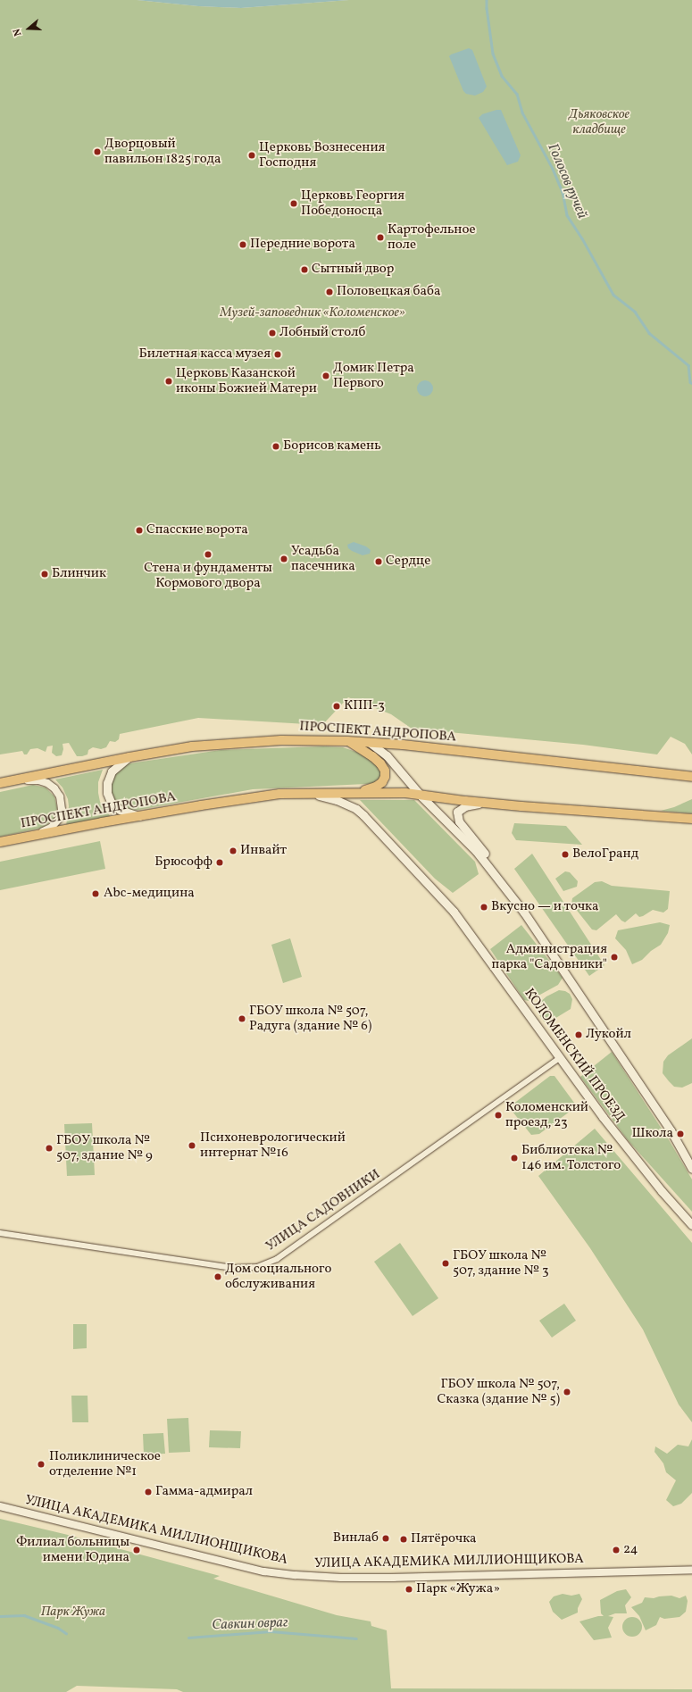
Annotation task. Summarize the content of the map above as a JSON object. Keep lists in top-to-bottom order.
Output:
{
  "streets": {
    "main road": ["ПРОСПЕКТ АНДРОПОВА", "КОЛОМЕНСКИЙ ПРОЕЗД"],
    "street": ["УЛИЦА САДОВНИКИ", "УЛИЦА АКАДЕМИКА МИЛЛИОНЩИКОВА"]
  },
  "crossings": [
    ["ПРОСПЕКТ АНДРОПОВА", "КОЛОМЕНСКИЙ ПРОЕЗД"],
    ["КОЛОМЕНСКИЙ ПРОЕЗД", "УЛИЦА САДОВНИКИ"]
  ],
  "water": ["Голосов ручей", "Савкин овраг"],
  "parks": ["Дьяковское кладбище", "Музей-заповедник «Коломенское»", "Парк Жужа"],
  "places": [
    "Дворцовый павильон 1825 года",
    "Церковь Вознесения Господня",
    "Церковь Георгия Победоносца",
    "Картофельное поле",
    "Передние ворота",
    "Сытный двор",
    "Половецкая баба",
    "Лобный столб",
    "Билетная касса музея",
    "Домик Петра Первого",
    "Церковь Казанской иконы Божией Матери",
    "Борисов камень",
    "Спасские ворота",
    "Стена и фундаменты Кормового двора",
    "Усадьба пасечника",
    "Сердце",
    "Блинчик",
    "КПП-3",
    "Инвайт",
    "ВелоГранд",
    "Брюсофф",
    "Abc-медицина",
    "Вкусно — и точка",
    "Администрация парка \"Садовники\"",
    "ГБОУ школа № 507, Радуга (здание № 6)",
    "Лукойл",
    "Коломенский проезд, 23",
    "Школа",
    "Психоневрологический интернат №16",
    "ГБОУ школа № 507, здание № 9",
    "Библиотека № 146 им. Толстого",
    "ГБОУ школа № 507, здание № 3",
    "Дом социального обслуживания",
    "ГБОУ школа № 507, Сказка (здание № 5)",
    "Поликлиническое отделение №1",
    "Гамма-адмирал",
    "Винлаб",
    "Пятёрочка",
    "Филиал больницы имени Юдина",
    "24",
    "Парк «Жужа»"
  ],
  "north": "left"
}
